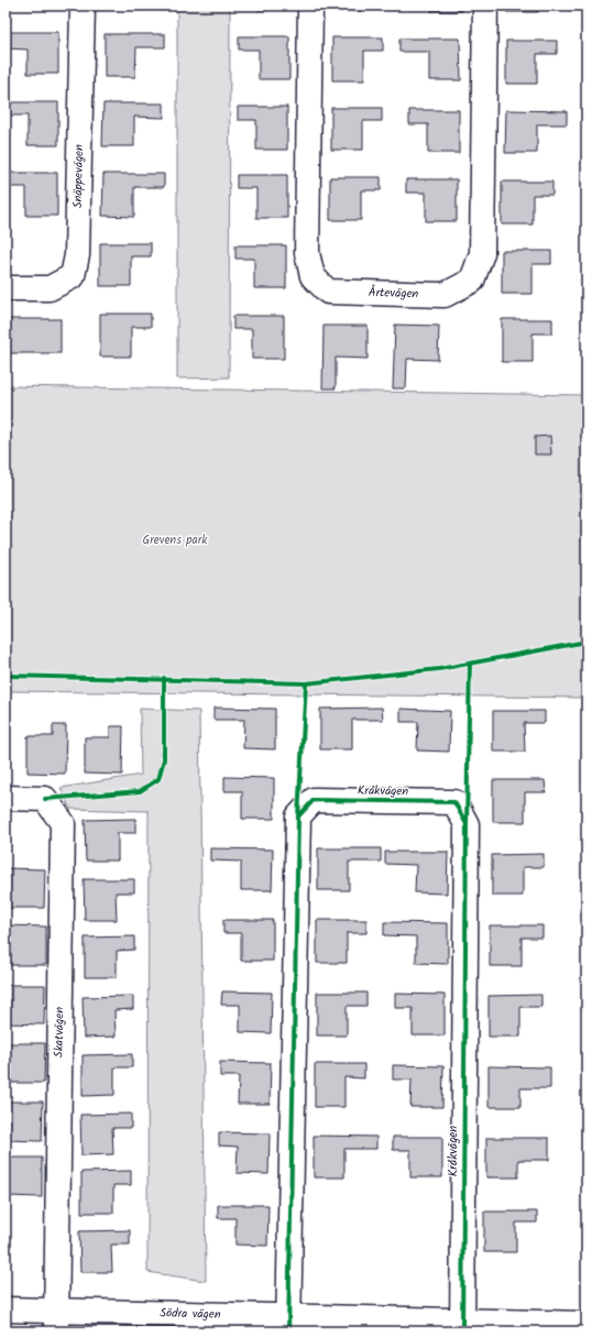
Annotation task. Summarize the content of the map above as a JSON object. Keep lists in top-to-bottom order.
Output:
{
  "streets": {
    "street": [
      "Snäppevägen",
      "Årtevägen",
      "Kråkvägen",
      "Skatvägen",
      "Södra vägen"
    ]
  },
  "crossings": [
    ["Kråkvägen", "Södra vägen"],
    ["Skatvägen", "Södra vägen"]
  ],
  "parks": ["Grevens park"]
}
